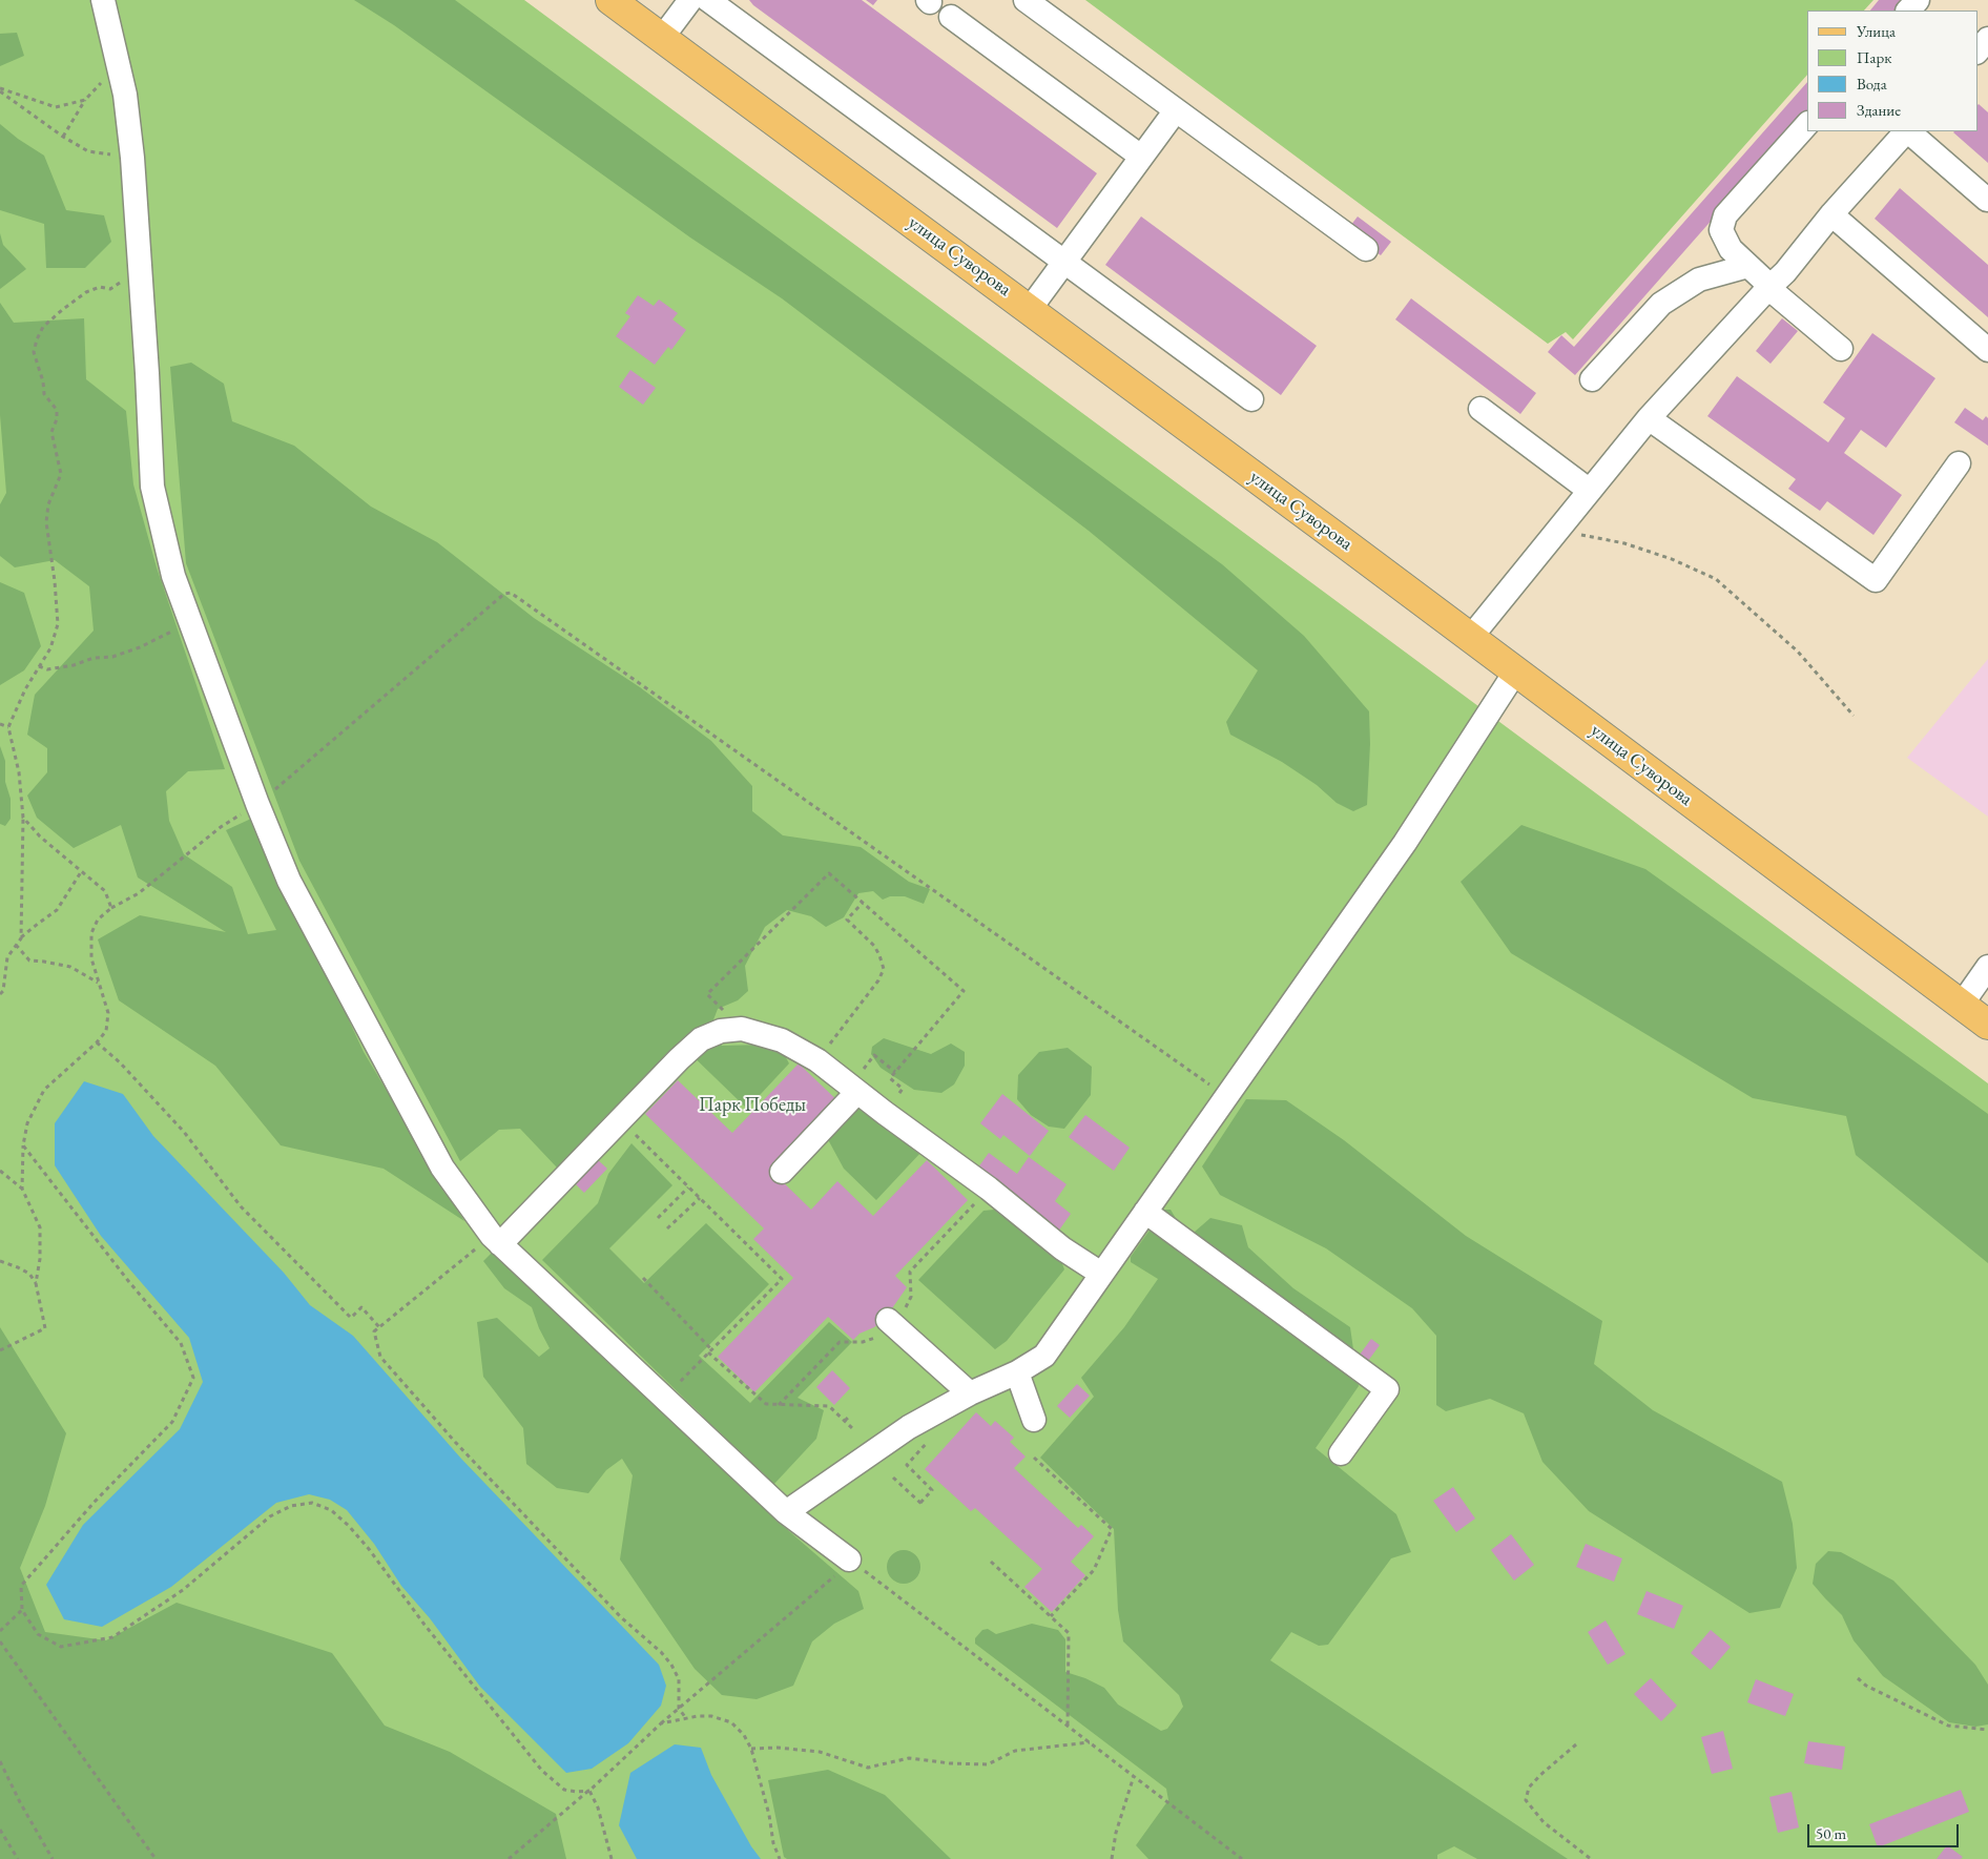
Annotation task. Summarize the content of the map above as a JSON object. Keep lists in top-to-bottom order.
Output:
{
  "streets": {
    "main road": ["улица Суворова"]
  },
  "parks": ["Парк Победы"],
  "legend": [
    "Улица",
    "Парк",
    "Вода",
    "Здание"
  ],
  "scale_bar": "50 m"
}
